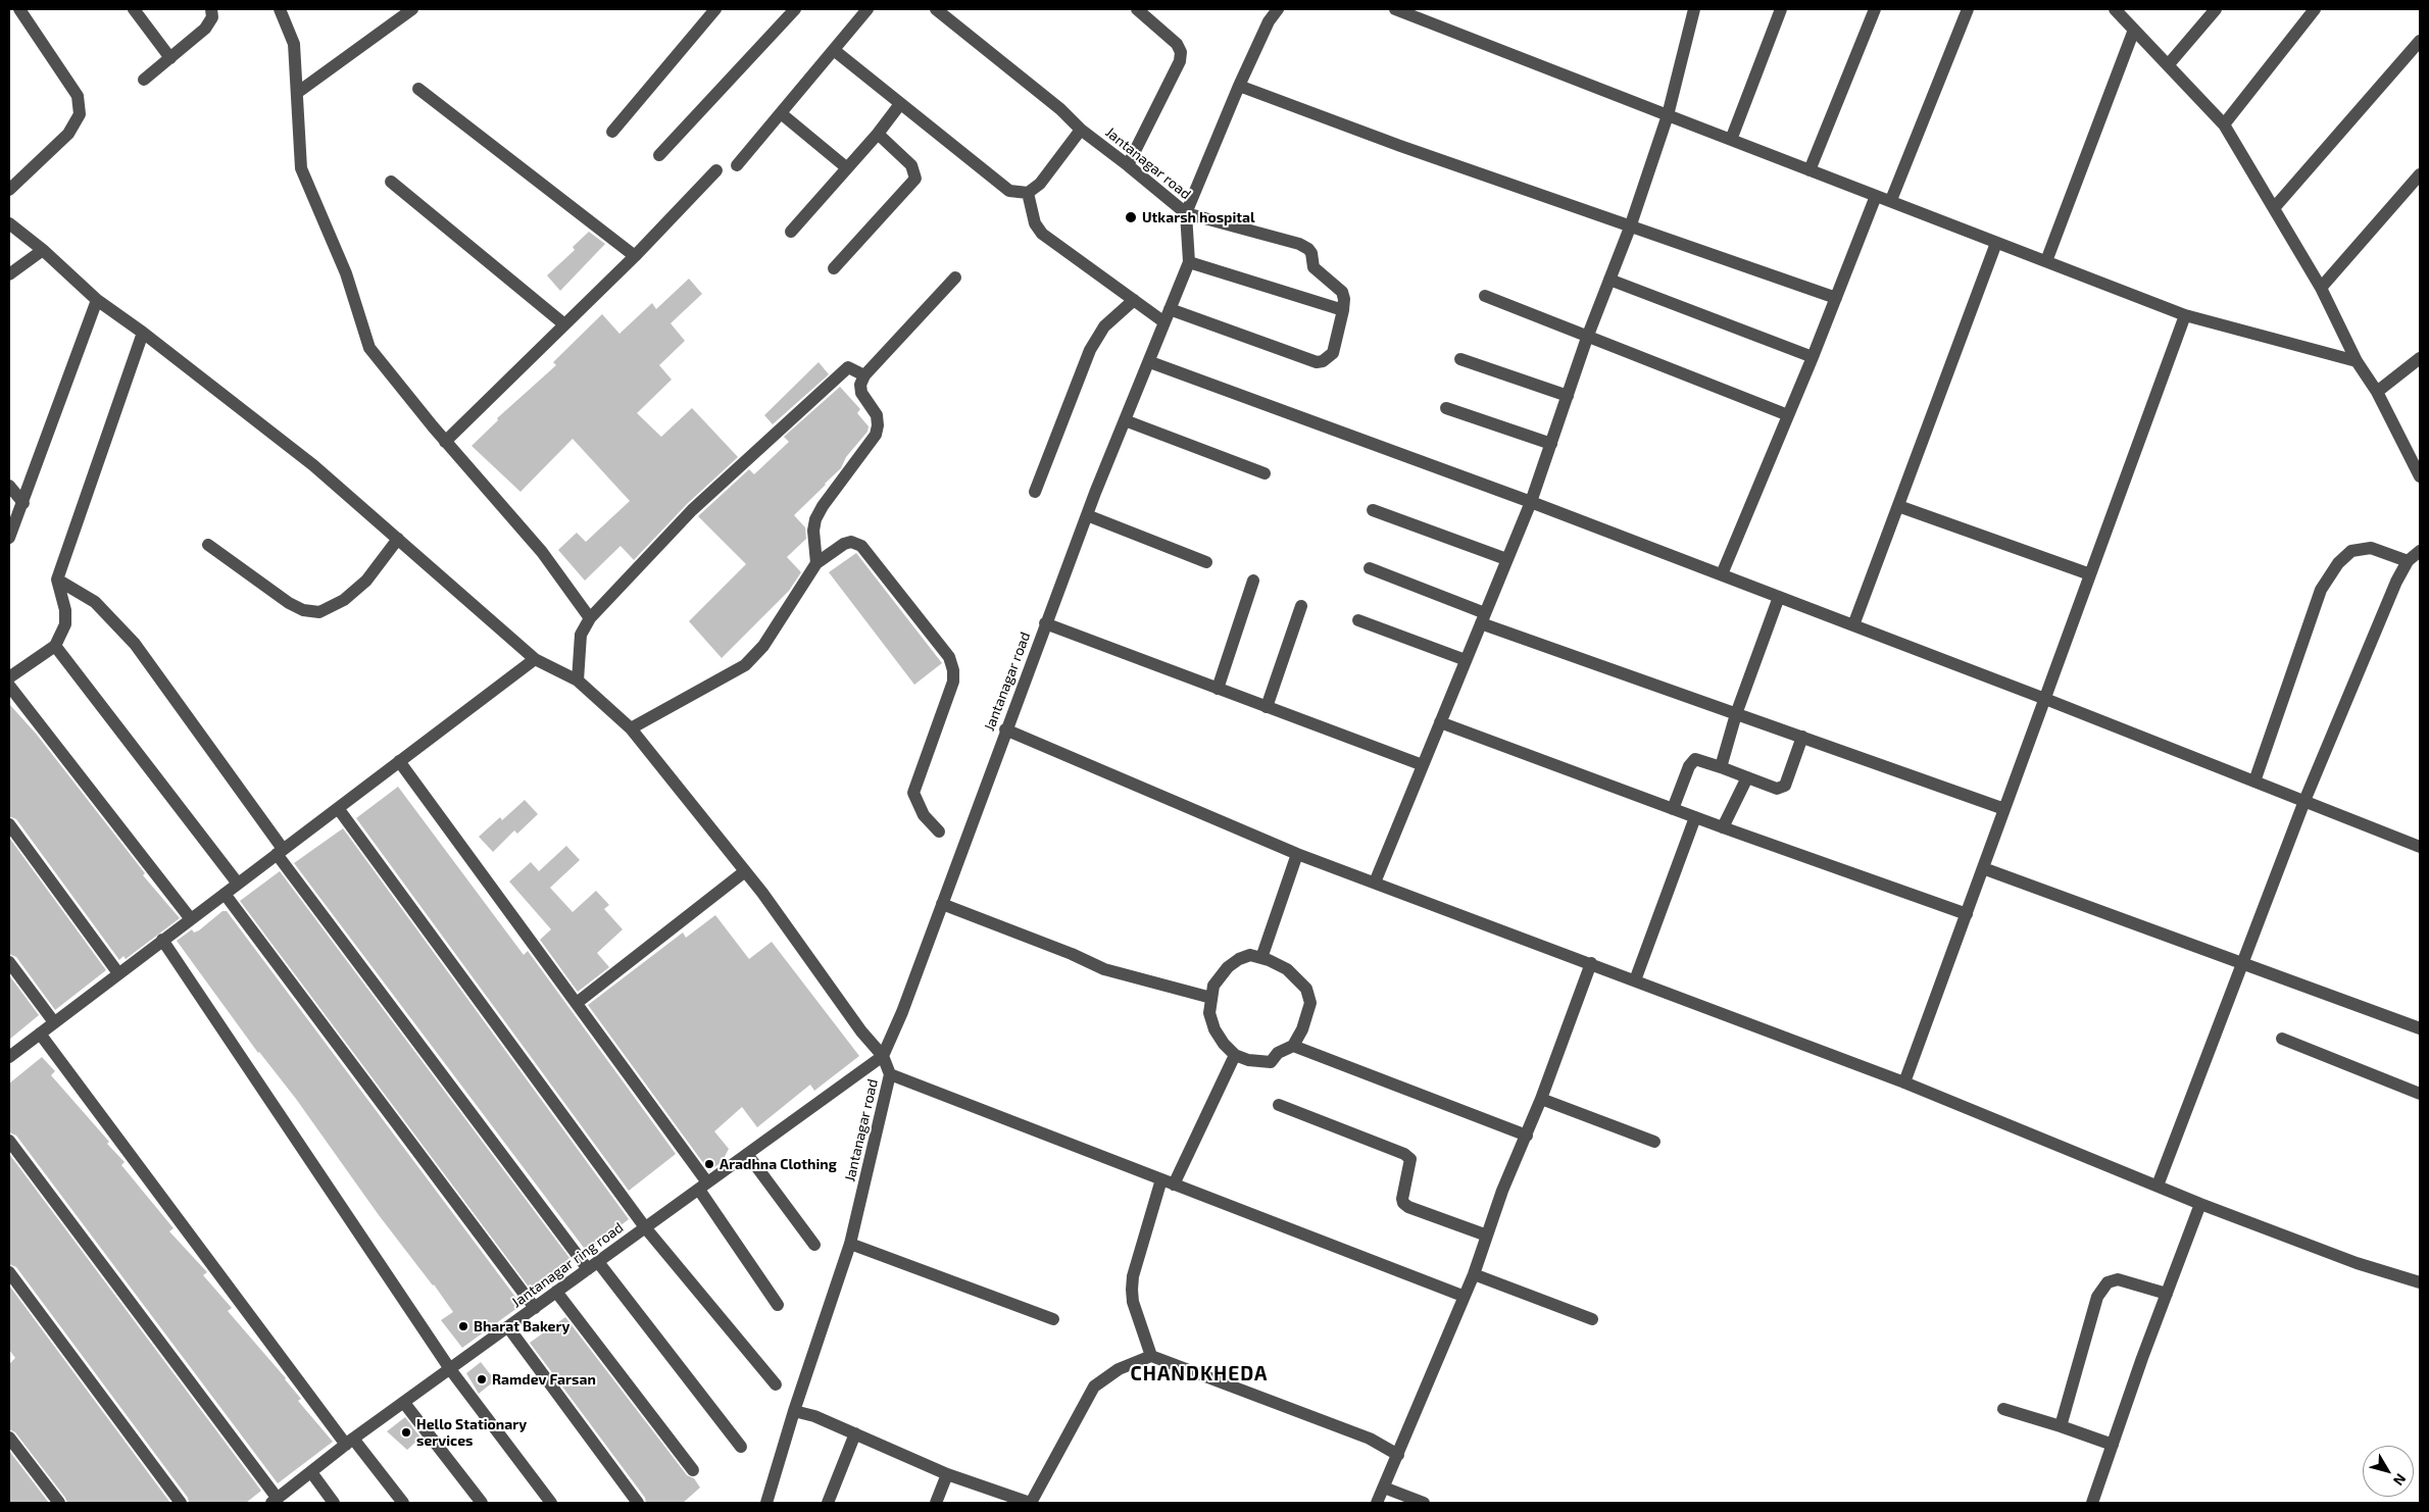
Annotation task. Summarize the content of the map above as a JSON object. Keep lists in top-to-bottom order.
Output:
{
  "streets": {
    "street": ["Jantanagar road", "Jantanagar ring road"]
  },
  "crossings": [
    ["Jantanagar road", "Jantanagar ring road"]
  ],
  "districts": ["CHANDKHEDA"],
  "places": [
    "Utkarsh hospital",
    "Aradhna Clothing",
    "Bharat Bakery",
    "Ramdev Farsan",
    "Hello Stationary services"
  ],
  "north": "bottom right"
}
